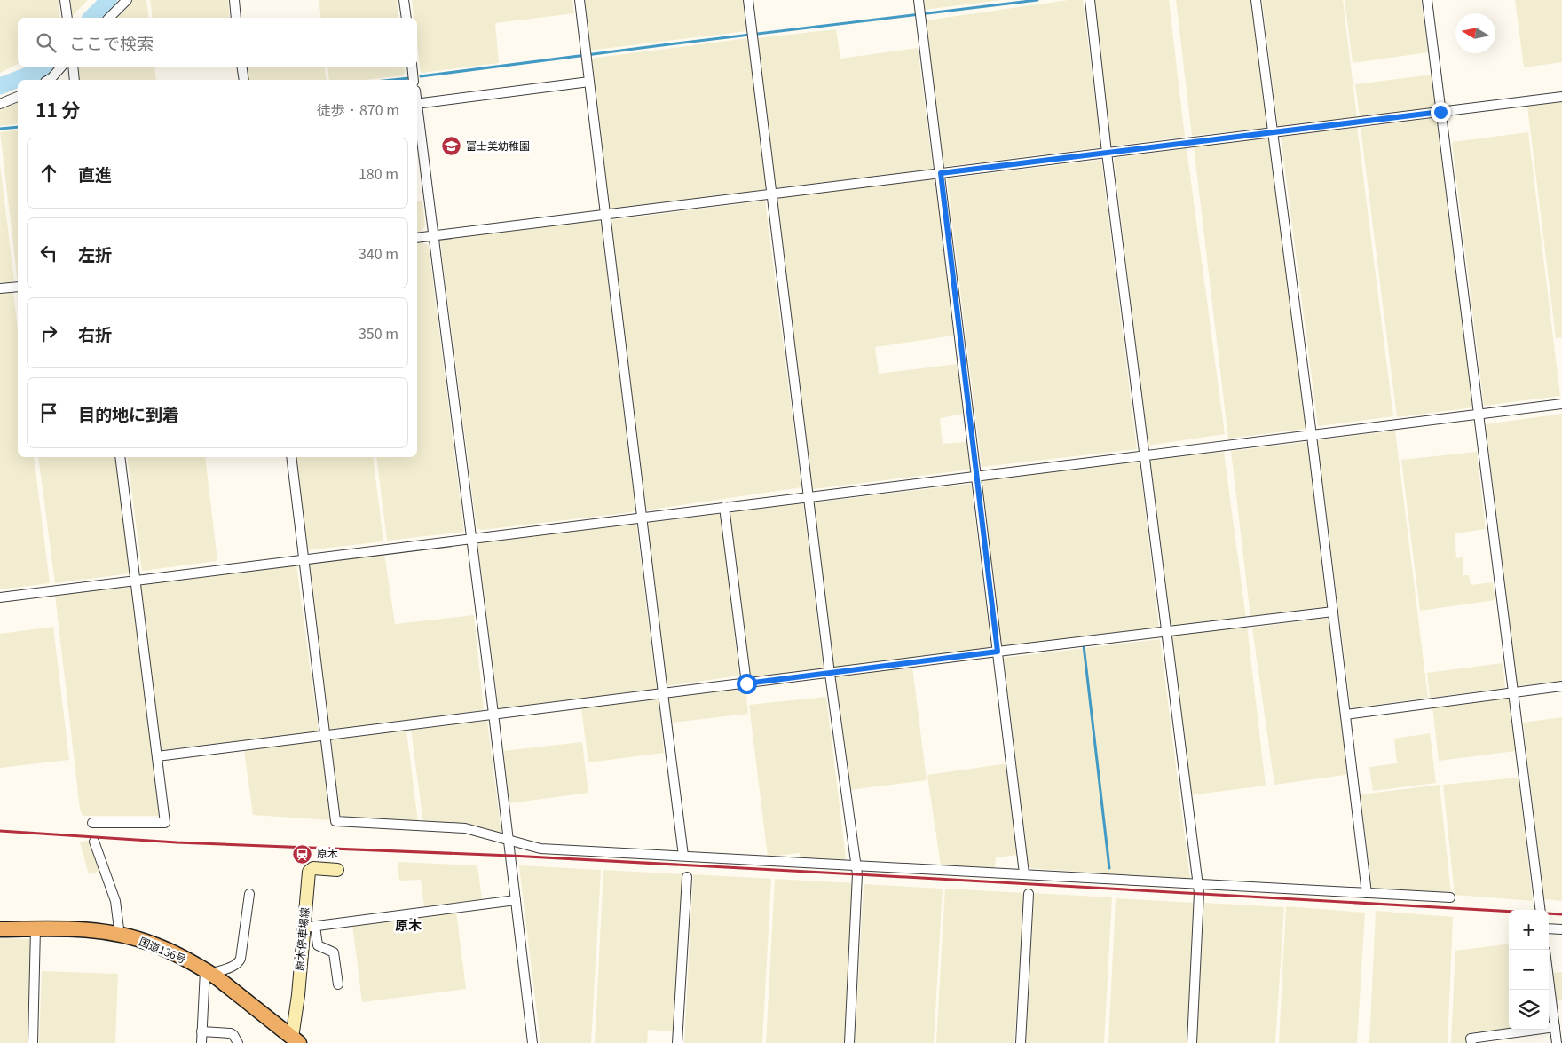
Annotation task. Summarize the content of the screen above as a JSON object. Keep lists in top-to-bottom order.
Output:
{
  "streets": {
    "highway": ["国道136号"],
    "main road": ["原木停車場線"]
  },
  "crossings": [
    ["原木停車場線", "国道136号"]
  ],
  "districts": ["原木"],
  "places": {
    "school or university": ["富士美幼稚園"],
    "station": ["原木"]
  },
  "north": "left",
  "page": {
    "search": "ここで検索",
    "heading": ["11 分", "徒歩 · 870 m"],
    "list": [
      ["直進", "180 m"],
      ["左折", "340 m"],
      ["右折", "350 m"],
      "目的地に到着"
    ],
    "map_buttons": ["+", "−"]
  }
}
